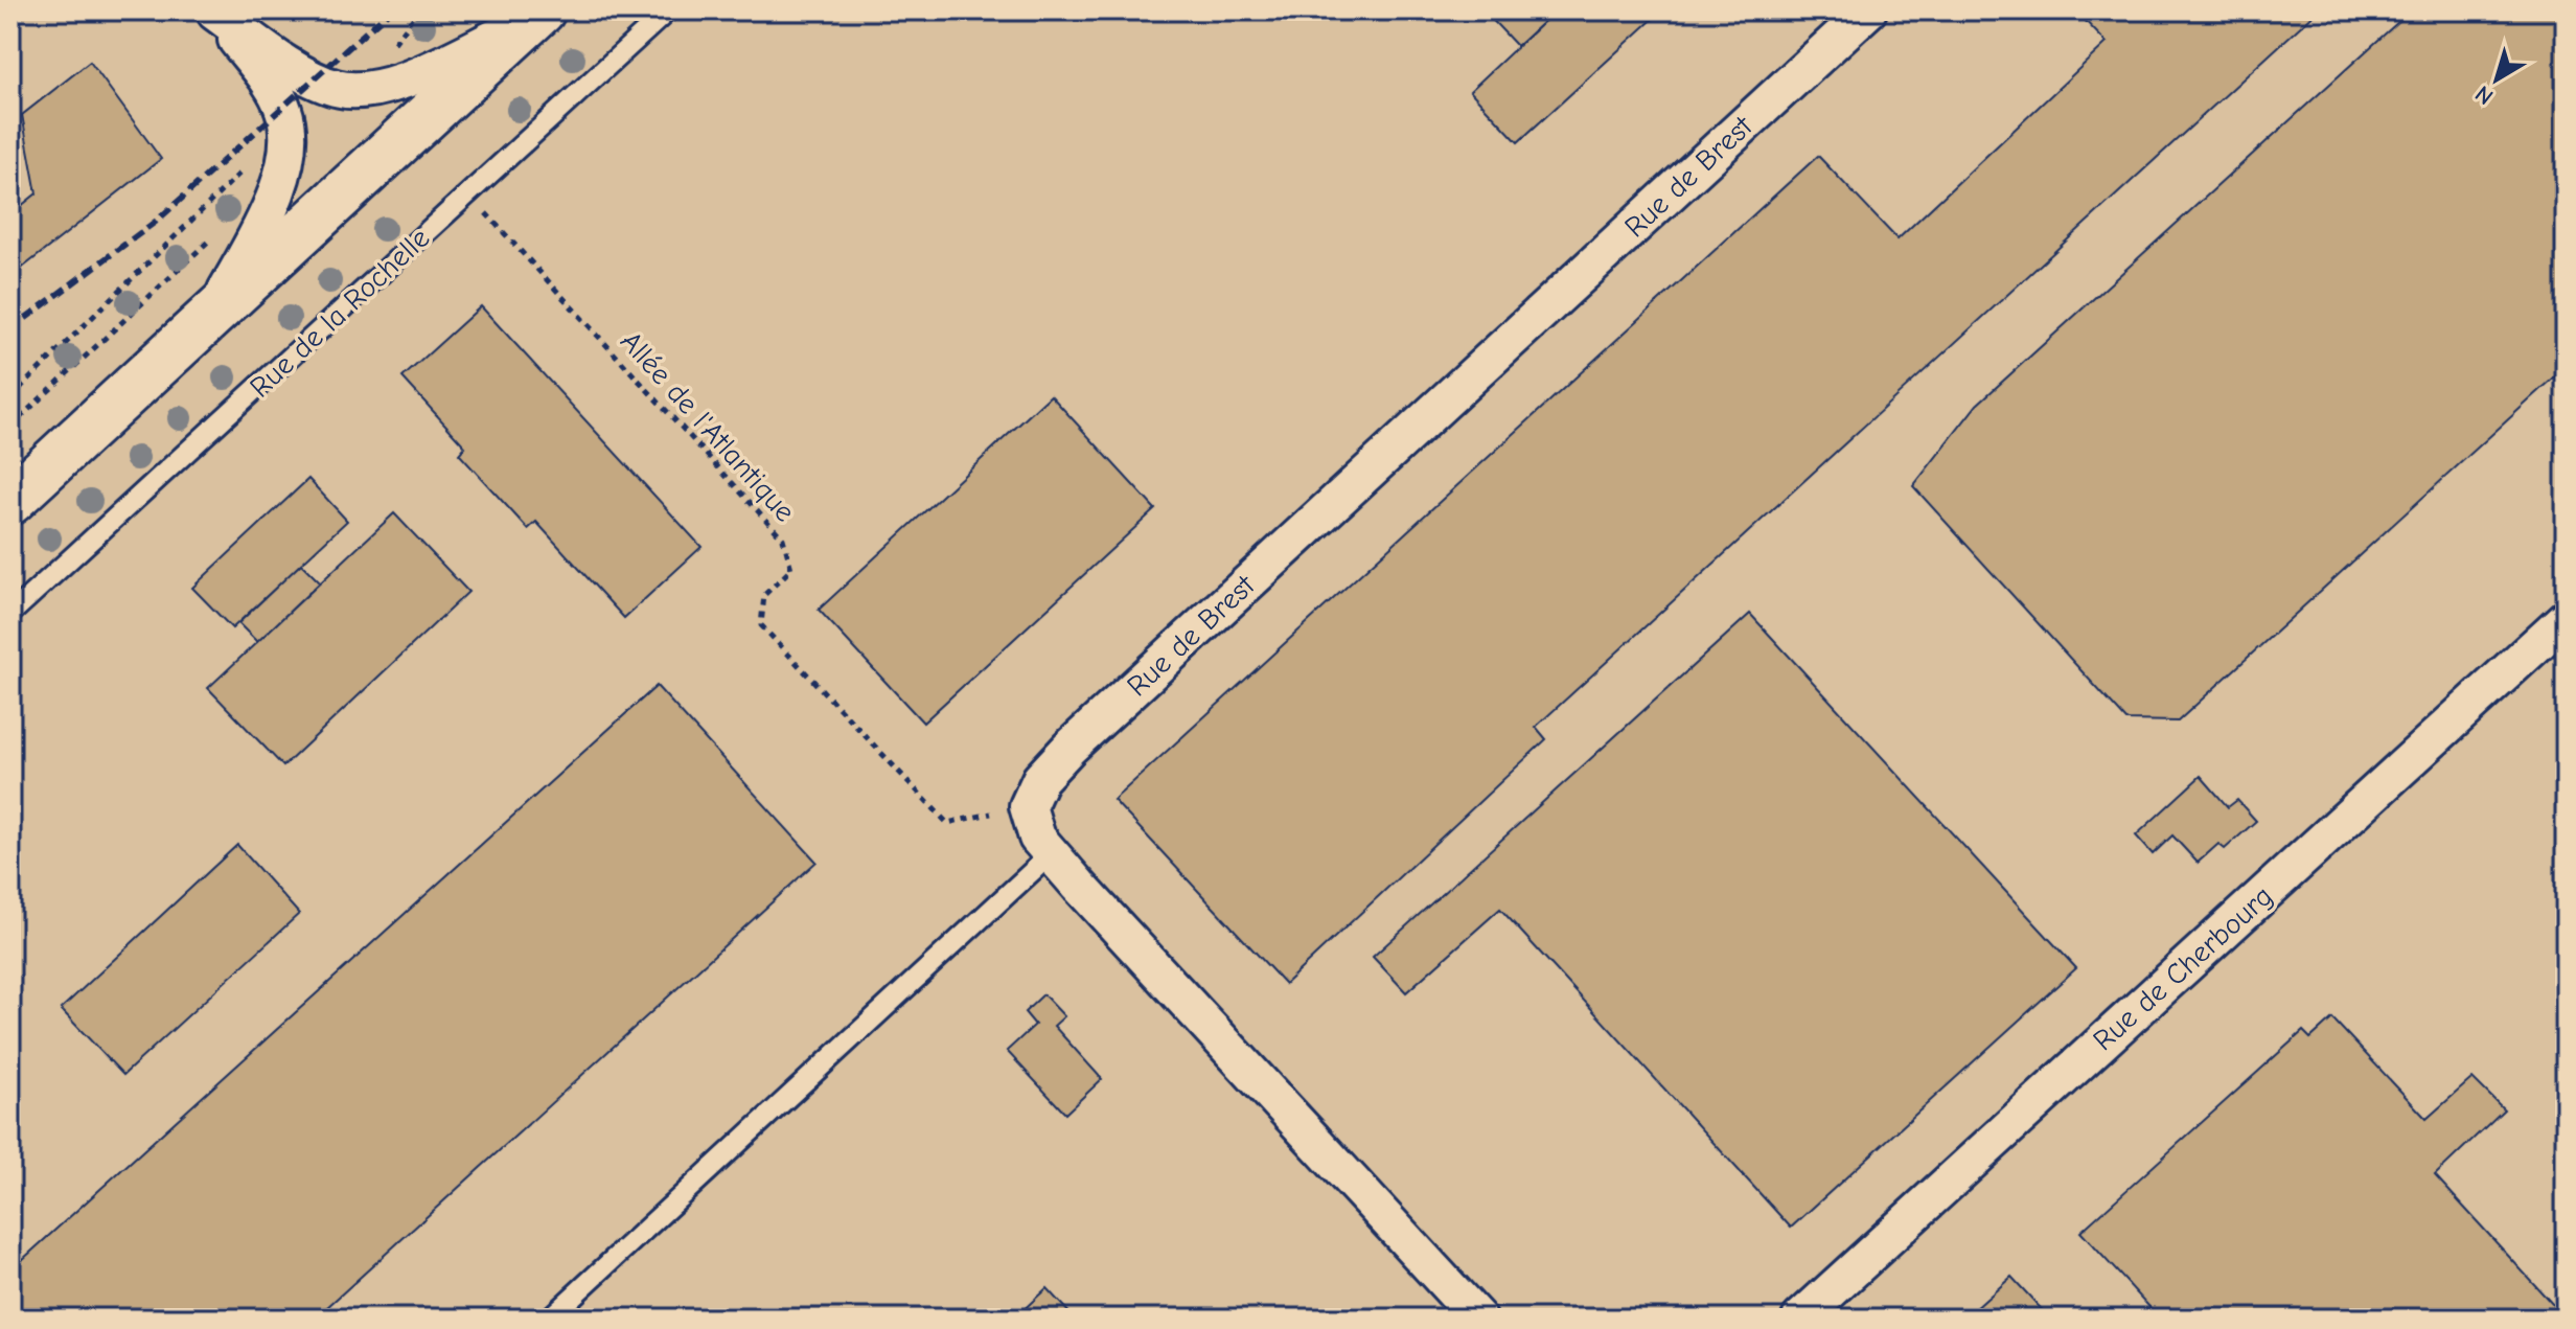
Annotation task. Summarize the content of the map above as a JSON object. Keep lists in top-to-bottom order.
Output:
{
  "streets": {
    "street": ["Rue de Brest", "Rue de Cherbourg"],
    "lane": ["Rue de la Rochelle"],
    "path": ["Allée de l'Atlantique"]
  },
  "crossings": [
    ["Rue de Brest", "Allée de l'Atlantique"],
    ["Rue de la Rochelle", "Allée de l'Atlantique"]
  ],
  "north": "bottom left"
}
